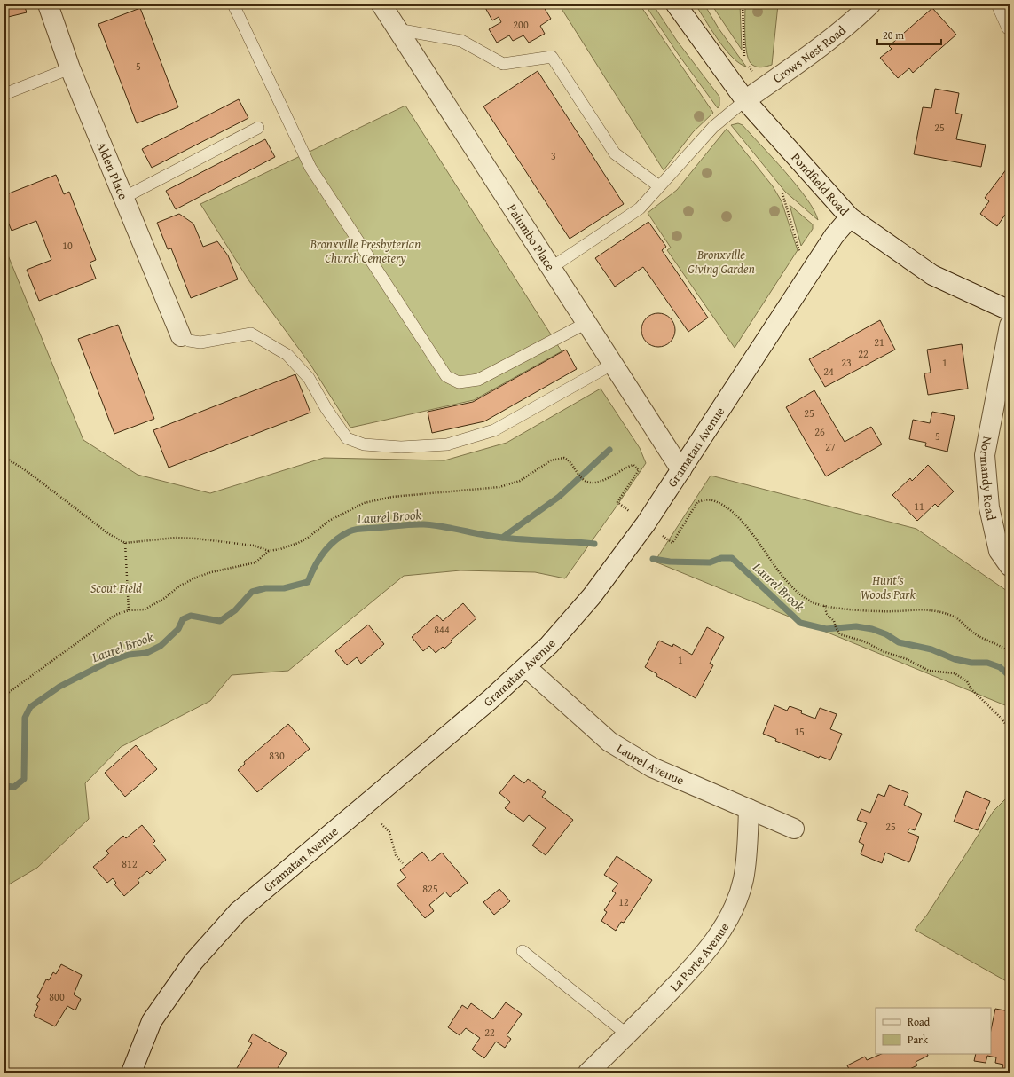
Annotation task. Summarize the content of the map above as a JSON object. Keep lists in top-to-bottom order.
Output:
{
  "streets": {
    "street": [
      "Crows Nest Road",
      "Alden Place",
      "Pondfield Road",
      "Palumbo Place",
      "Gramatan Avenue",
      "Normandy Road",
      "Laurel Avenue",
      "La Porte Avenue"
    ]
  },
  "crossings": [
    ["Crows Nest Road", "Pondfield Road"],
    ["Pondfield Road", "Gramatan Avenue"],
    ["Palumbo Place", "Gramatan Avenue"],
    ["Gramatan Avenue", "Laurel Avenue"],
    ["Laurel Avenue", "La Porte Avenue"]
  ],
  "water": ["Laurel Brook"],
  "parks": [
    "Bronxville Presbyterian Church Cemetery",
    "Bronxville Giving Garden",
    "Hunt's Woods Park",
    "Scout Field"
  ],
  "house_numbers": [
    "200",
    "5",
    "25",
    "3",
    "10",
    "21",
    "22",
    "23",
    "1",
    "24",
    "25",
    "26",
    "5",
    "27",
    "11",
    "844",
    "1",
    "15",
    "830",
    "25",
    "812",
    "825",
    "12",
    "800",
    "22"
  ],
  "legend": ["Road", "Park"],
  "scale_bar": "20 m"
}
